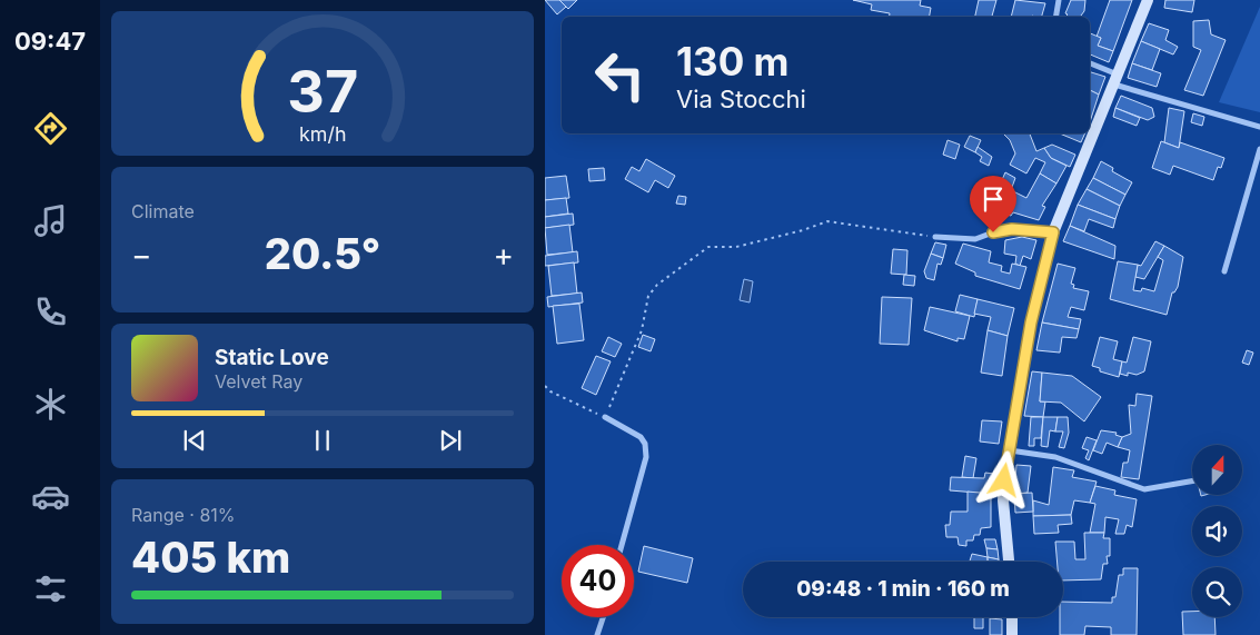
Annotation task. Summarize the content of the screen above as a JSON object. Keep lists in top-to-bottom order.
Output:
{
  "north": "top",
  "page": {
    "tabs": "09:47",
    "turn": ["130 m", "Via Stocchi"],
    "tile": [
      "Climate",
      ["Range · 81%", "405 km"]
    ],
    "heat": ["−", "20.5°", "+"],
    "song": ["Static Love", "Velvet Ray"],
    "limit": "40",
    "trip": "09:48 · 1 min · 160 m",
    "gauge": ["37", "km/h"]
  }
}
